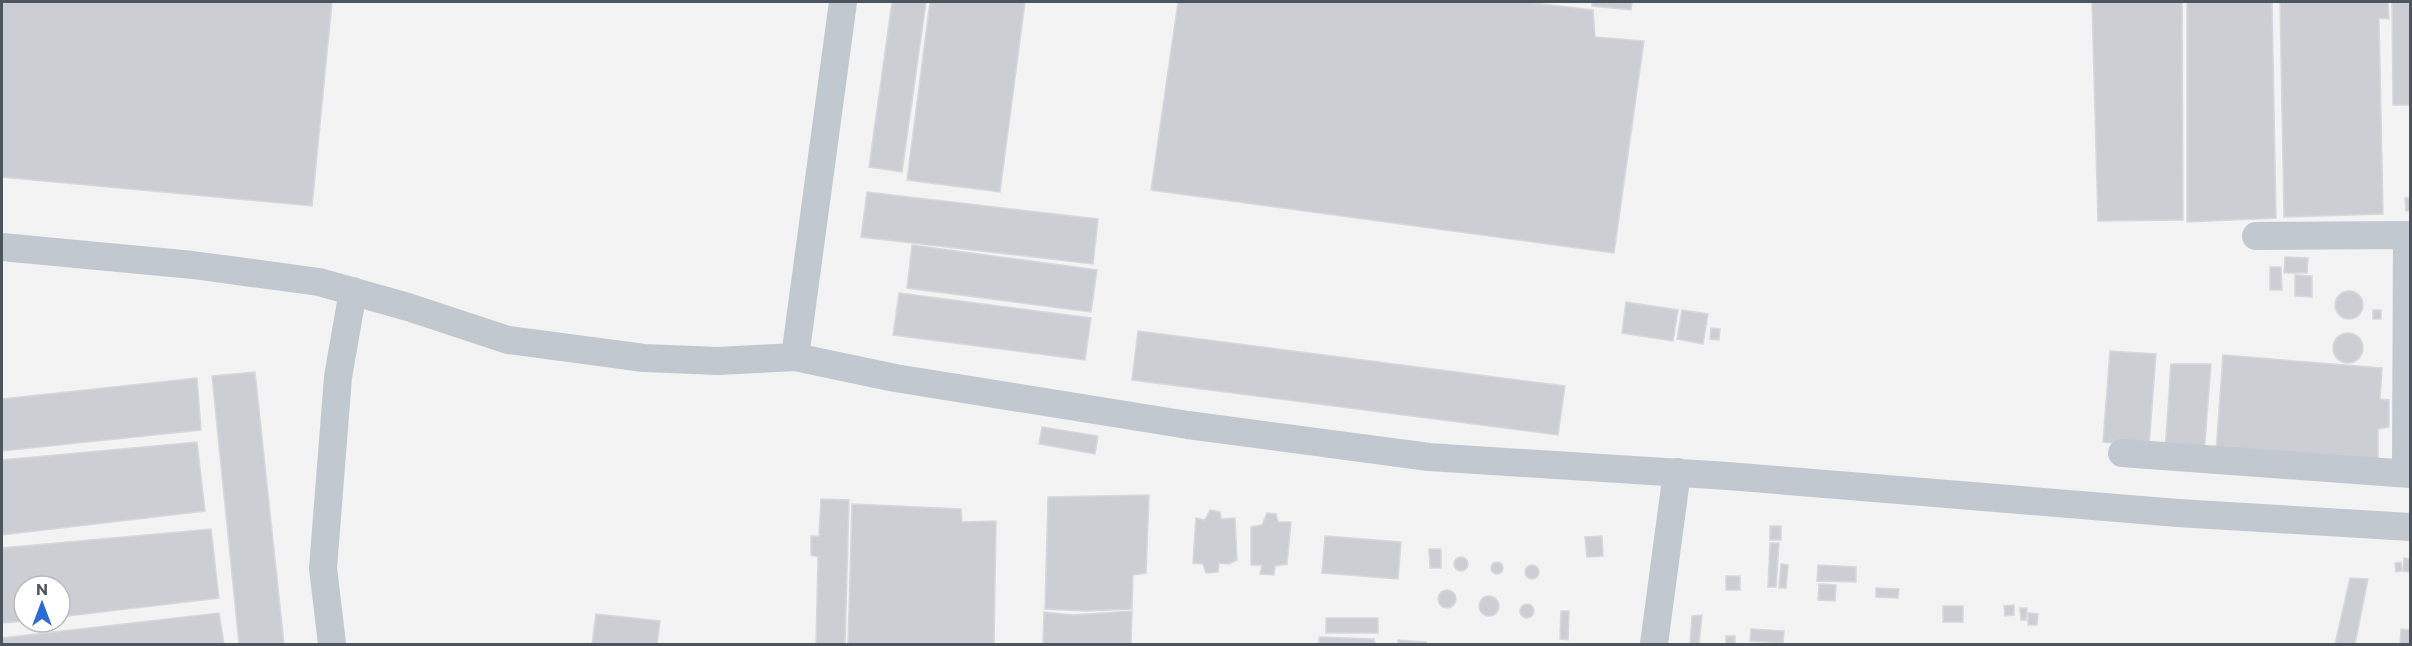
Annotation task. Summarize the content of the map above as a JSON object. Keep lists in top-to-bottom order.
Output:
{
  "north": "top"
}
